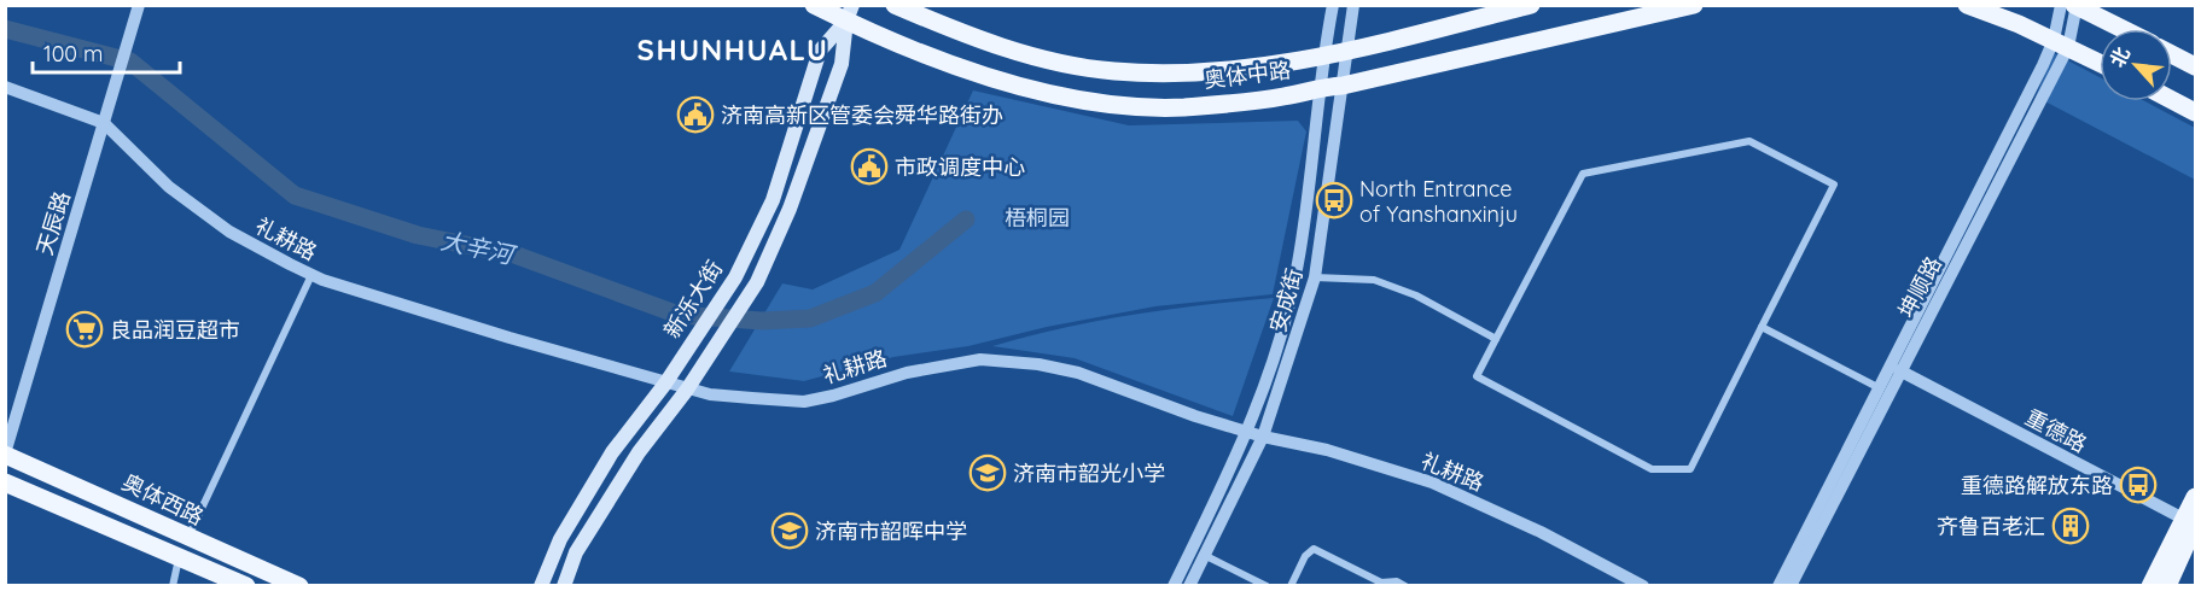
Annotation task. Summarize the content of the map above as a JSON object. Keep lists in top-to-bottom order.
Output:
{
  "streets": {
    "main road": ["奥体中路", "新泺大街", "奥体西路"],
    "street": [
      "天辰路",
      "礼耕路",
      "坤顺路",
      "安成街",
      "重德路"
    ]
  },
  "crossings": [
    ["奥体中路", "新泺大街"],
    ["奥体中路", "安成街"],
    ["天辰路", "礼耕路"],
    ["天辰路", "奥体西路"],
    ["礼耕路", "新泺大街"],
    ["礼耕路", "安成街"],
    ["坤顺路", "重德路"]
  ],
  "districts": ["SHUNHUALU"],
  "water": ["大辛河"],
  "parks": ["梧桐园"],
  "places": {
    "public building": ["济南高新区管委会舜华路街办", "市政调度中心"],
    "bus stop": ["North Entrance of Yanshanxinju", "重德路解放东路"],
    "supermarket": ["良品润豆超市"],
    "school or university": ["济南市韶光小学", "济南市韶晖中学"],
    "building": ["齐鲁百老汇"]
  },
  "scale_bar": "100 m",
  "north": "top left"
}
